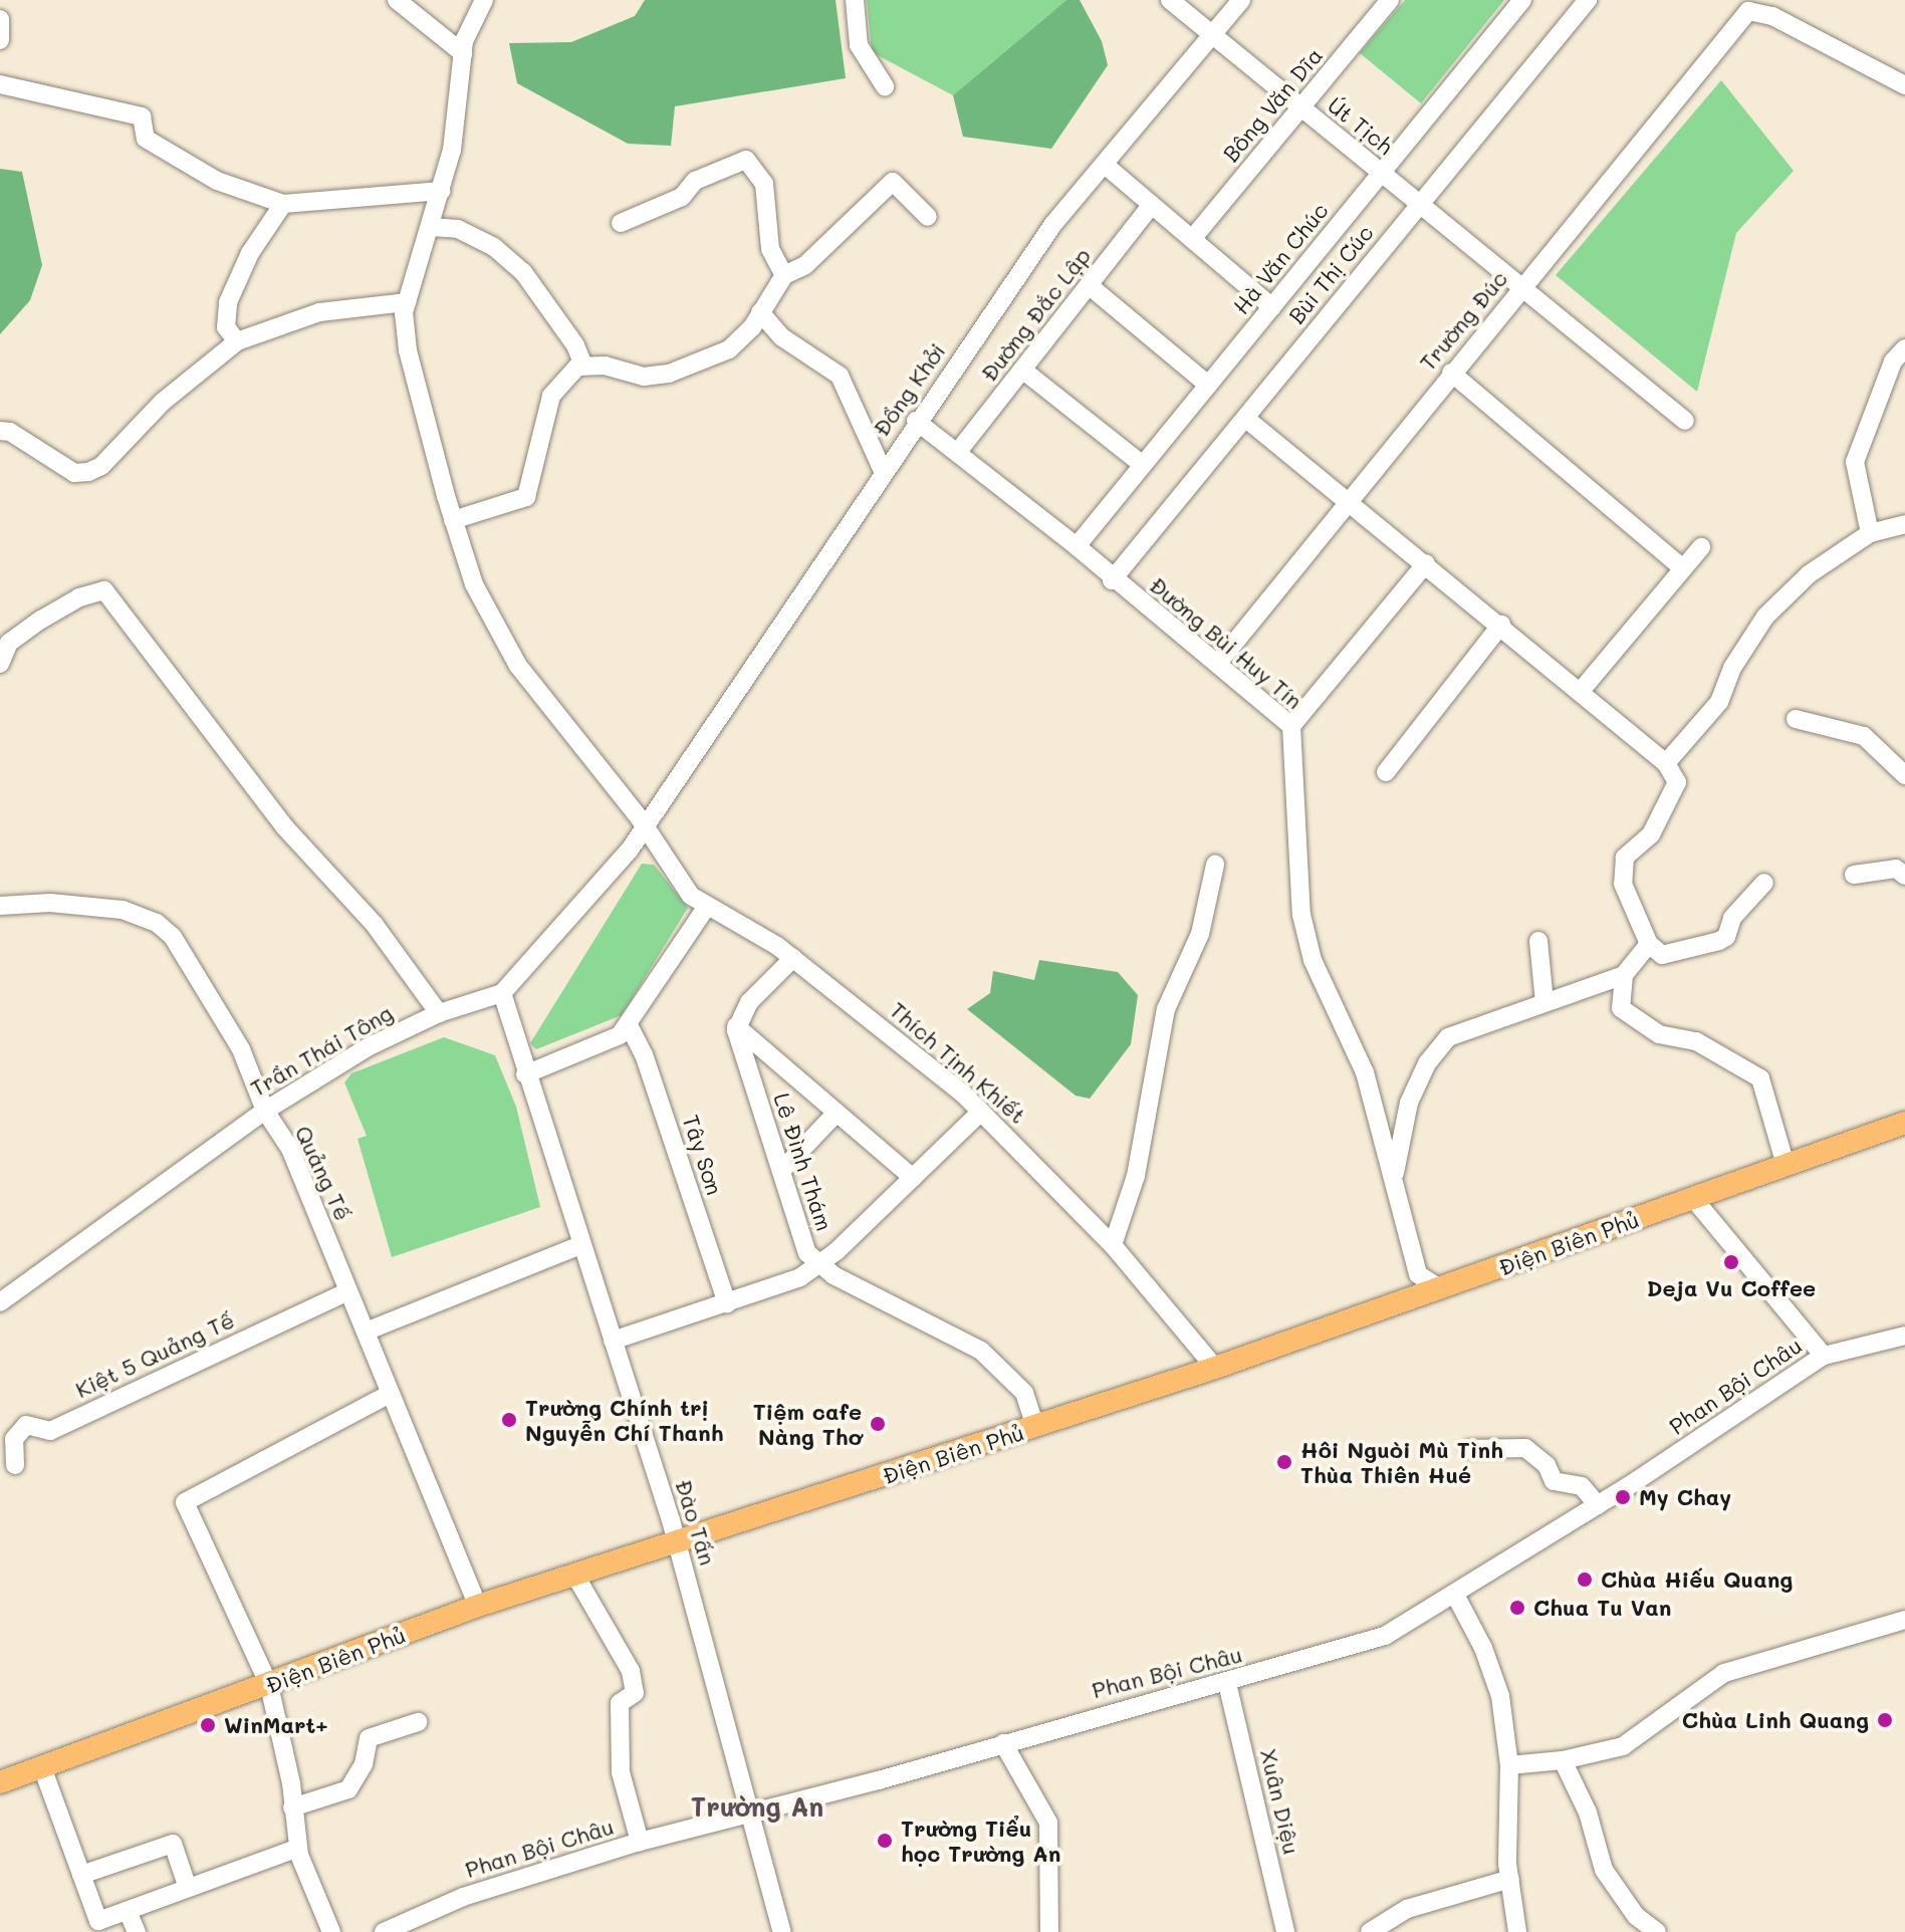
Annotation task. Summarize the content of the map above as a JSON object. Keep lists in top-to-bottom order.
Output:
{
  "streets": {
    "main road": ["Điện Biên Phủ"],
    "street": [
      "Bông Văn Dĩa",
      "Út Tịch",
      "Hà Văn Chúc",
      "Bùi Thị Cúc",
      "Đường Đắc Lập",
      "Trường Đúc",
      "Đồng Khởi",
      "Đường Bùi Huy Tín",
      "Trần Thái Tông",
      "Thích Tịnh Khiết",
      "Tây Sơn",
      "Lê Đình Thám",
      "Quảng Tế",
      "Kiệt 5 Quảng Tế",
      "Phan Bội Châu",
      "Đào Tấn",
      "Xuân Diệu"
    ]
  },
  "crossings": [
    ["Bông Văn Dĩa", "Út Tịch"],
    ["Út Tịch", "Hà Văn Chúc"],
    ["Út Tịch", "Bùi Thị Cúc"],
    ["Út Tịch", "Trường Đúc"],
    ["Út Tịch", "Đồng Khởi"],
    ["Hà Văn Chúc", "Đường Bùi Huy Tín"],
    ["Bùi Thị Cúc", "Đường Bùi Huy Tín"],
    ["Đường Đắc Lập", "Đường Bùi Huy Tín"],
    ["Trường Đúc", "Đường Bùi Huy Tín"],
    ["Đồng Khởi", "Đường Bùi Huy Tín"],
    ["Đồng Khởi", "Trần Thái Tông"],
    ["Đồng Khởi", "Thích Tịnh Khiết"],
    ["Đường Bùi Huy Tín", "Điện Biên Phủ"],
    ["Trần Thái Tông", "Thích Tịnh Khiết"],
    ["Trần Thái Tông", "Quảng Tế"],
    ["Trần Thái Tông", "Đào Tấn"],
    ["Thích Tịnh Khiết", "Điện Biên Phủ"],
    ["Lê Đình Thám", "Điện Biên Phủ"],
    ["Quảng Tế", "Điện Biên Phủ"],
    ["Quảng Tế", "Kiệt 5 Quảng Tế"],
    ["Điện Biên Phủ", "Đào Tấn"],
    ["Phan Bội Châu", "Đào Tấn"],
    ["Phan Bội Châu", "Xuân Diệu"]
  ],
  "districts": ["Trường An"],
  "places": [
    "Deja Vu Coffee",
    "Trường Chính trị Nguyễn Chí Thanh",
    "Tiệm cafe Nàng Thơ",
    "Hôi Nguòi Mù Tình Thùa Thiên Hué",
    "My Chay",
    "Chùa Hiếu Quang",
    "Chua Tu Van",
    "Chùa Linh Quang",
    "WinMart+",
    "Trường Tiểu học Trường An"
  ]
}
